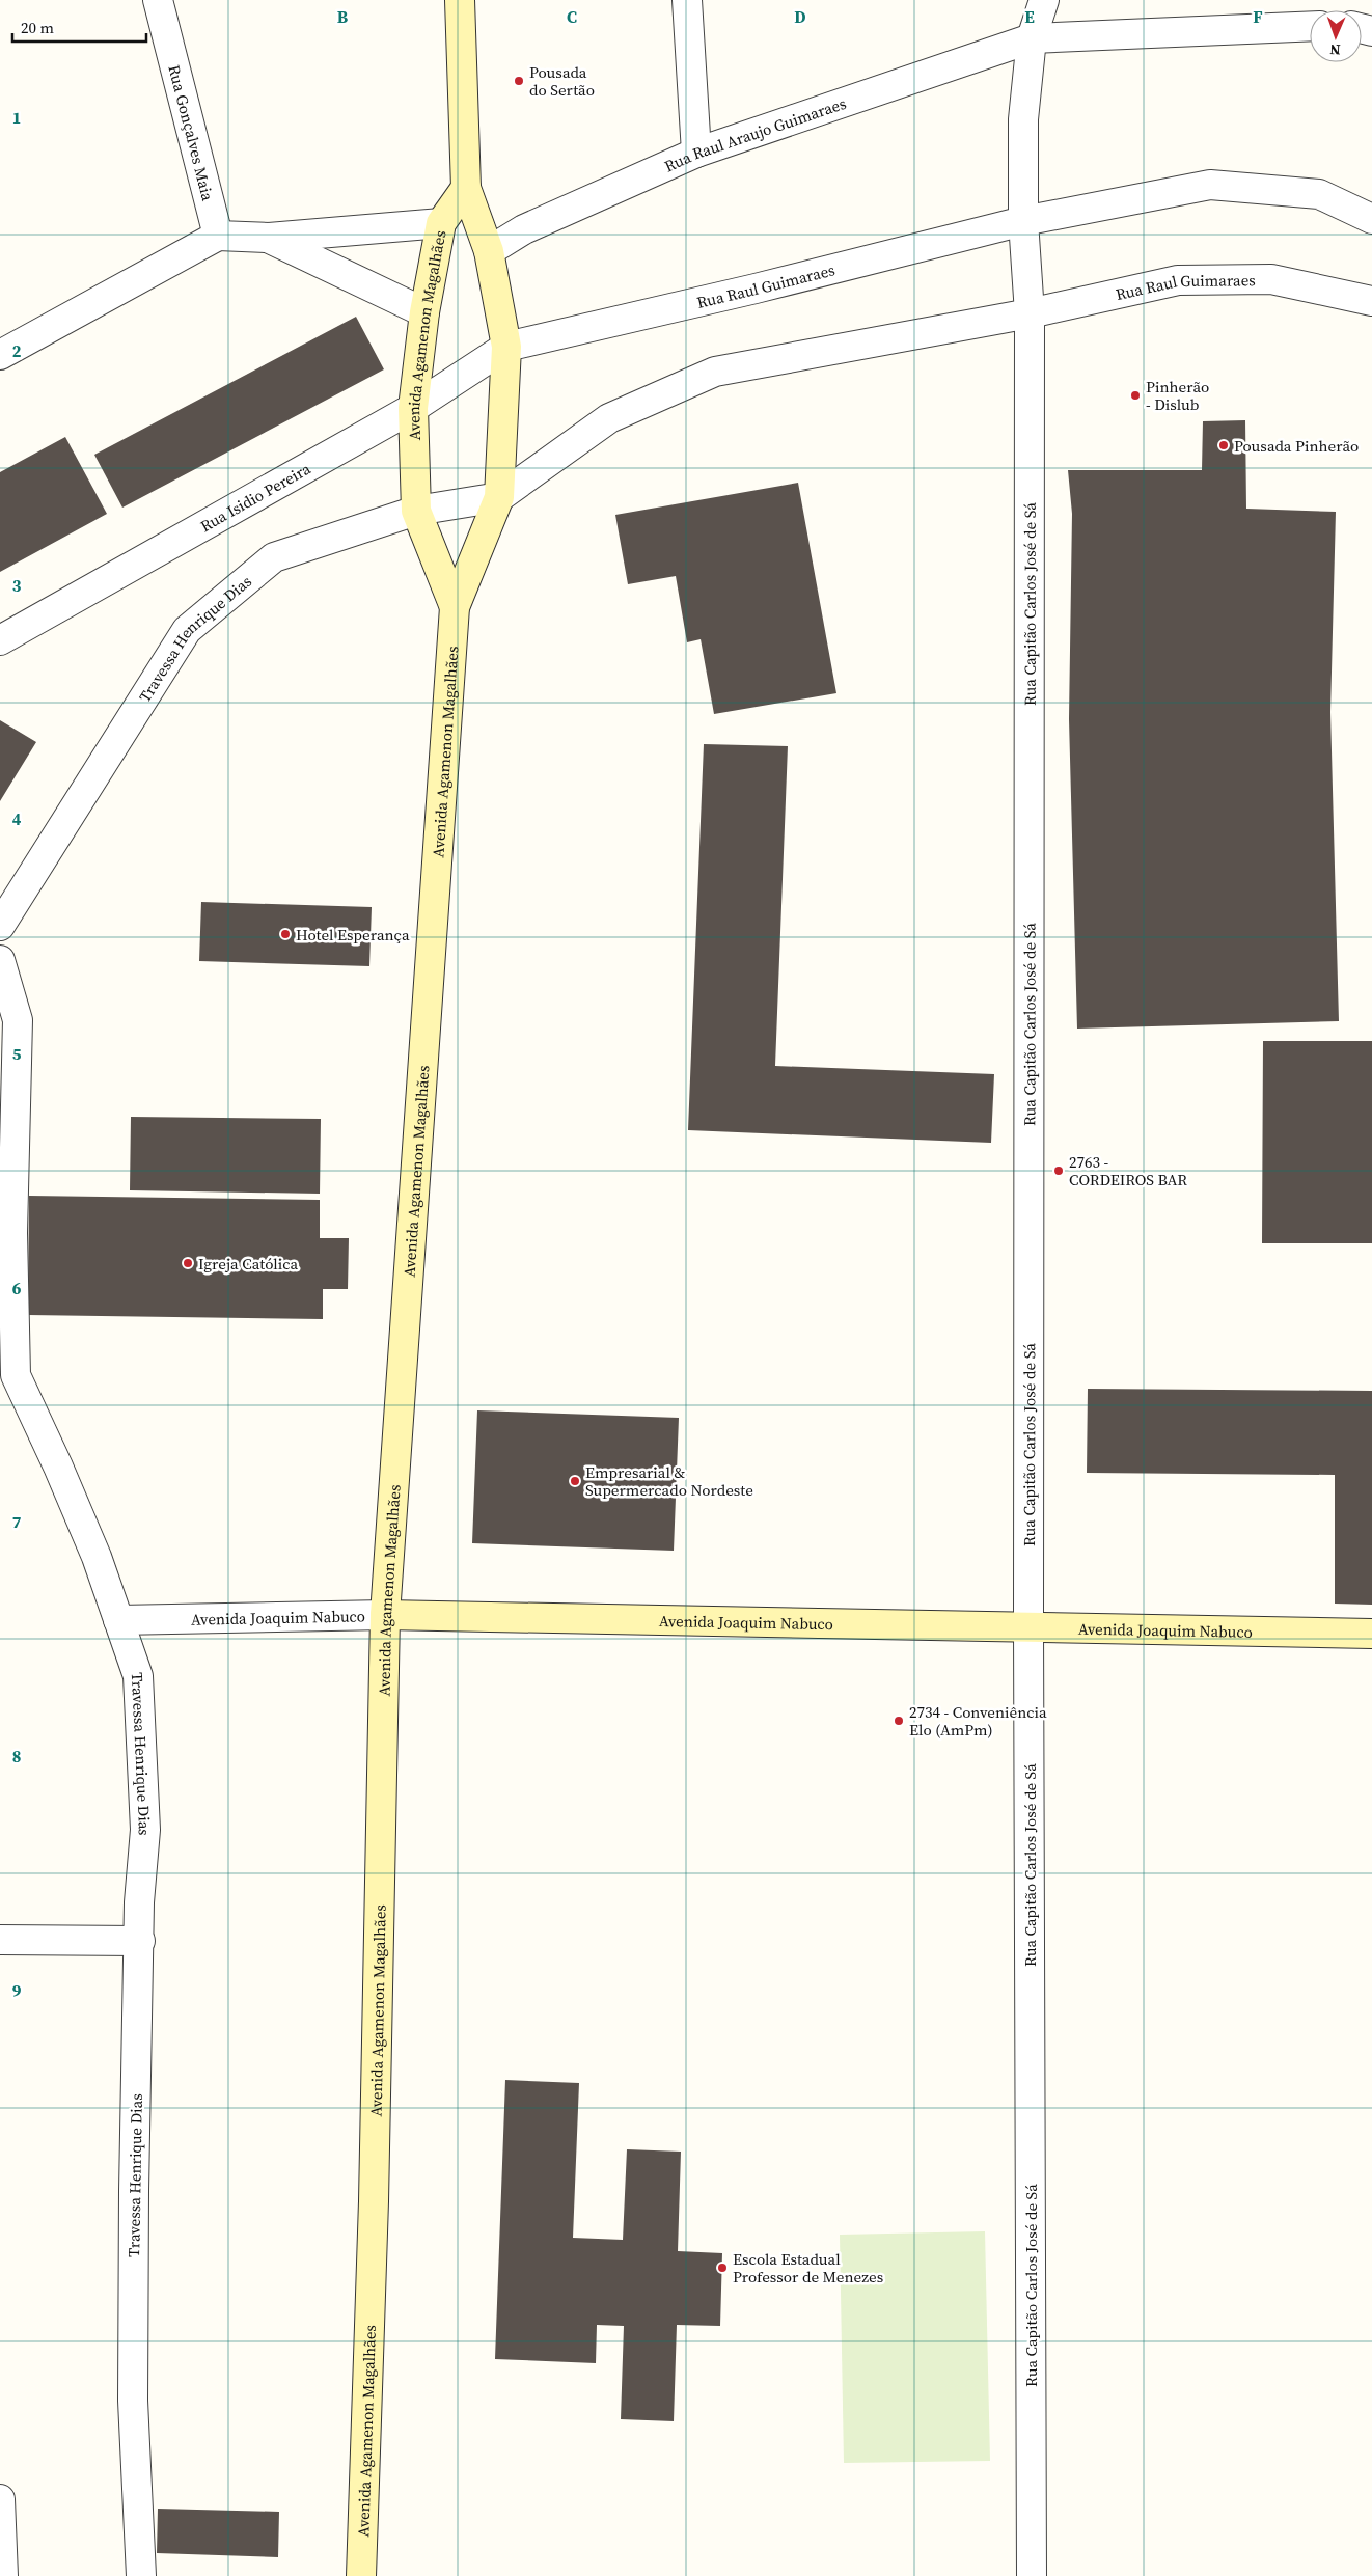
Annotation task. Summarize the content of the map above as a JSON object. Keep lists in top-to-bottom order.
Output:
{
  "streets": {
    "main road": ["Avenida Agamenon Magalhães", "Avenida Joaquim Nabuco"],
    "street": [
      "Rua Gonçalves Maia",
      "Rua Raul Araujo Guimaraes",
      "Rua Raul Guimaraes",
      "Rua Isidio Pereira",
      "Rua Capitão Carlos José de Sá",
      "Travessa Henrique Dias"
    ]
  },
  "crossings": [
    ["Rua Raul Araujo Guimaraes", "Avenida Agamenon Magalhães"],
    ["Rua Raul Guimaraes", "Avenida Agamenon Magalhães"],
    ["Rua Raul Guimaraes", "Rua Isidio Pereira"],
    ["Rua Raul Guimaraes", "Rua Capitão Carlos José de Sá"],
    ["Avenida Agamenon Magalhães", "Rua Isidio Pereira"],
    ["Avenida Agamenon Magalhães", "Travessa Henrique Dias"],
    ["Avenida Agamenon Magalhães", "Avenida Joaquim Nabuco"],
    ["Rua Capitão Carlos José de Sá", "Avenida Joaquim Nabuco"],
    ["Travessa Henrique Dias", "Avenida Joaquim Nabuco"]
  ],
  "places": [
    "Pousada do Sertão",
    "Pinherão - Dislub",
    "Pousada Pinherão",
    "Hotel Esperança",
    "2763 - CORDEIROS BAR",
    "Igreja Católica",
    "Empresarial & Supermercado Nordeste",
    "2734 - Conveniência Elo (AmPm)",
    "Escola Estadual Professor de Menezes"
  ],
  "scale_bar": "20 m",
  "north": "bottom",
  "grid": {
    "columns": [
      "B",
      "C",
      "D",
      "E",
      "F"
    ],
    "rows": [
      "1",
      "2",
      "3",
      "4",
      "5",
      "6",
      "7",
      "8",
      "9"
    ]
  }
}
